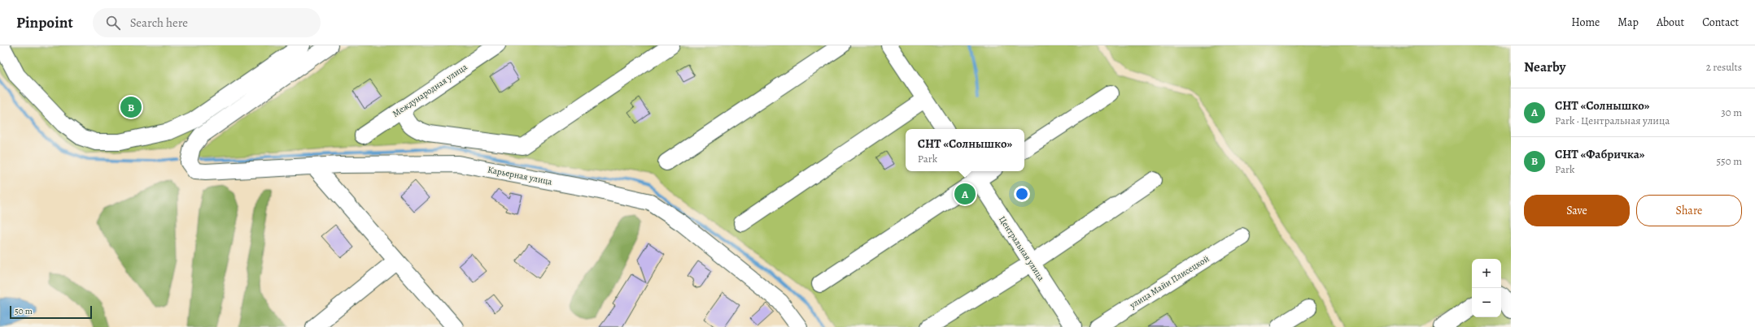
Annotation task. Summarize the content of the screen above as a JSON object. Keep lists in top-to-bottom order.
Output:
{
  "streets": {
    "street": [
      "Международная улица",
      "Карьерная улица",
      "Центральная улица",
      "улица Майи Плисецкой"
    ]
  },
  "scale_bar": "50 m",
  "page": {
    "header": "Pinpoint",
    "search": "Search here",
    "nav": [
      "Home",
      "Map",
      "About",
      "Contact"
    ],
    "heading": ["Nearby", "2 results"],
    "list": [
      {
        "mark": "A",
        "name": "СНТ «Солнышко»",
        "note": "Park · Центральная улица",
        "value": "30 m"
      },
      {
        "mark": "B",
        "name": "СНТ «Фабричка»",
        "note": "Park",
        "value": "550 m"
      }
    ],
    "pins": ["B", "A"],
    "popup": ["СНТ «Солнышко»", "Park"],
    "buttons": ["Save", "Share"],
    "map_buttons": ["+", "−"],
    "scale": "50 m"
  }
}
